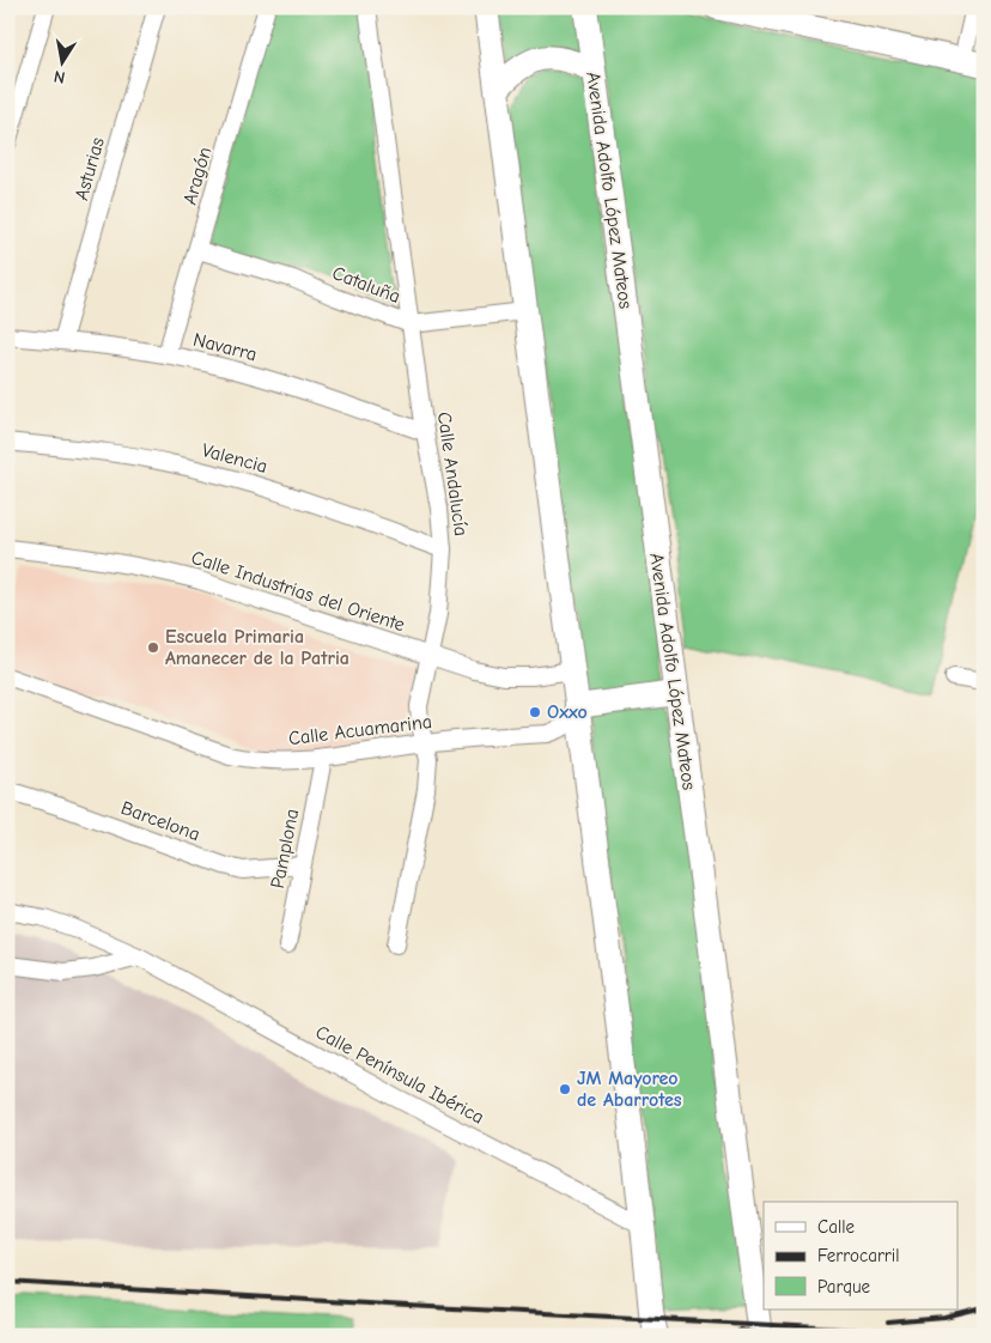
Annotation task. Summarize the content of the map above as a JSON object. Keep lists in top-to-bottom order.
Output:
{
  "streets": {
    "main road": ["Avenida Adolfo López Mateos"],
    "street": [
      "Asturias",
      "Aragón",
      "Cataluña",
      "Navarra",
      "Valencia",
      "Calle Andalucía",
      "Calle Industrias del Oriente",
      "Calle Acuamarina",
      "Barcelona",
      "Pamplona",
      "Calle Península Ibérica"
    ]
  },
  "crossings": [
    ["Asturias", "Navarra"],
    ["Aragón", "Cataluña"],
    ["Aragón", "Navarra"],
    ["Cataluña", "Calle Andalucía"],
    ["Navarra", "Calle Andalucía"],
    ["Valencia", "Calle Andalucía"],
    ["Calle Andalucía", "Calle Industrias del Oriente"],
    ["Calle Andalucía", "Calle Acuamarina"],
    ["Calle Acuamarina", "Pamplona"],
    ["Barcelona", "Pamplona"]
  ],
  "places": ["Escuela Primaria Amanecer de la Patria", "Oxxo", "JM Mayoreo de Abarrotes"],
  "legend": ["Calle", "Ferrocarril", "Parque"],
  "north": "bottom"
}
